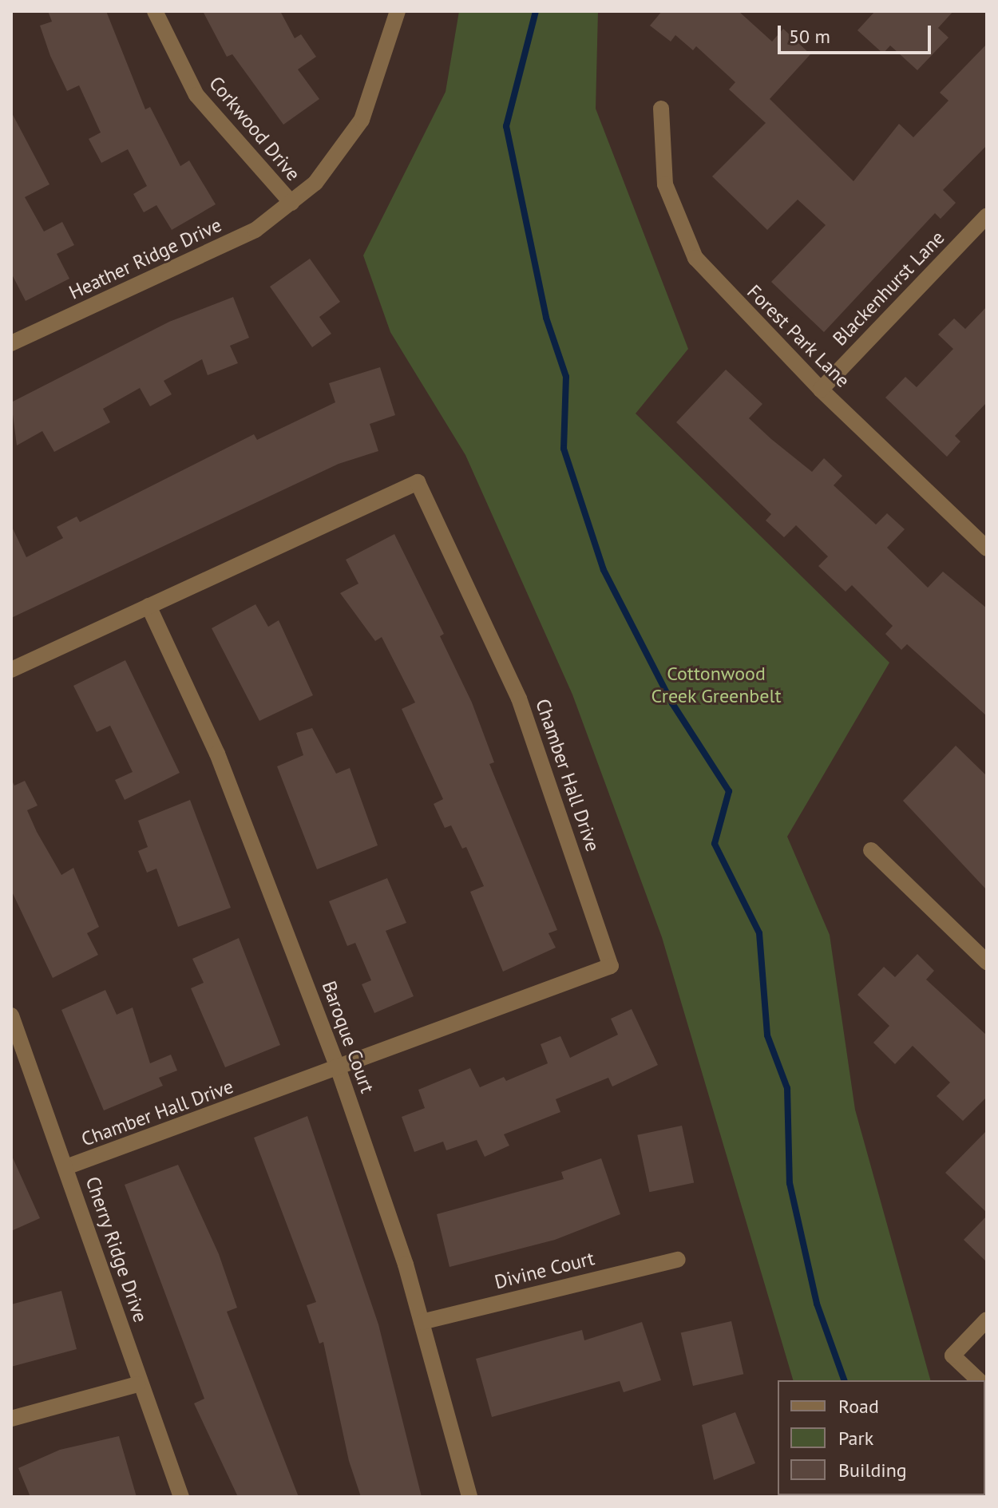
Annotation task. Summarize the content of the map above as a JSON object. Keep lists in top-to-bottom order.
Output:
{
  "streets": {
    "street": [
      "Corkwood Drive",
      "Heather Ridge Drive",
      "Blackenhurst Lane",
      "Forest Park Lane",
      "Chamber Hall Drive",
      "Baroque Court",
      "Cherry Ridge Drive",
      "Divine Court"
    ]
  },
  "crossings": [
    ["Corkwood Drive", "Heather Ridge Drive"],
    ["Blackenhurst Lane", "Forest Park Lane"],
    ["Chamber Hall Drive", "Baroque Court"],
    ["Chamber Hall Drive", "Cherry Ridge Drive"],
    ["Baroque Court", "Divine Court"]
  ],
  "parks": ["Cottonwood Creek Greenbelt"],
  "legend": ["Road", "Park", "Building"],
  "scale_bar": "50 m"
}
